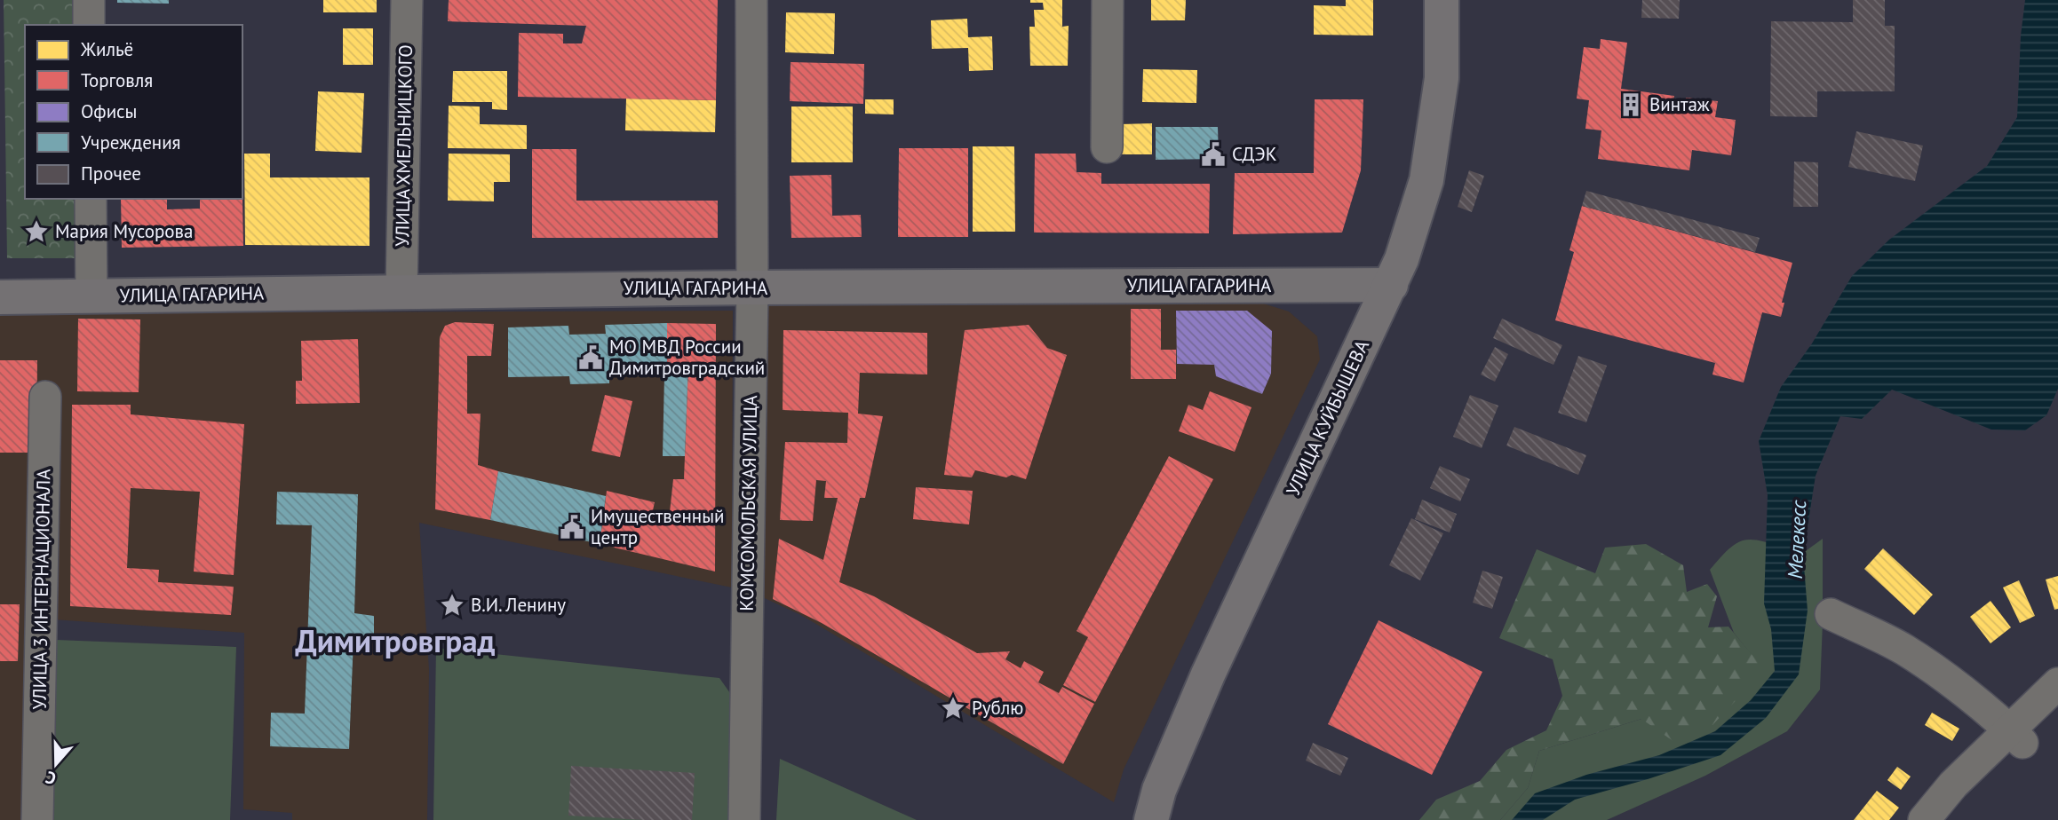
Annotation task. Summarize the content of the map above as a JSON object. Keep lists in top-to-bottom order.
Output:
{
  "streets": {
    "main road": ["УЛИЦА ГАГАРИНА", "УЛИЦА КУЙБЫШЕВА"],
    "street": ["УЛИЦА ХМЕЛЬНИЦКОГО", "КОМСОМОЛЬСКАЯ УЛИЦА", "УЛИЦА 3 ИНТЕРНАЦИОНАЛА"]
  },
  "crossings": [
    ["УЛИЦА ХМЕЛЬНИЦКОГО", "УЛИЦА ГАГАРИНА"],
    ["УЛИЦА ГАГАРИНА", "УЛИЦА КУЙБЫШЕВА"],
    ["УЛИЦА ГАГАРИНА", "КОМСОМОЛЬСКАЯ УЛИЦА"]
  ],
  "districts": ["Димитровград"],
  "water": ["Мелекесс"],
  "places": {
    "building": ["Винтаж"],
    "public building": ["СДЭК", "МО МВД России Димитровградский", "Имущественный центр"],
    "place": ["Мария Мусорова", "В.И. Ленину", "Рублю"]
  },
  "legend": [
    "Жильё",
    "Торговля",
    "Офисы",
    "Учреждения",
    "Прочее"
  ],
  "north": "bottom"
}
